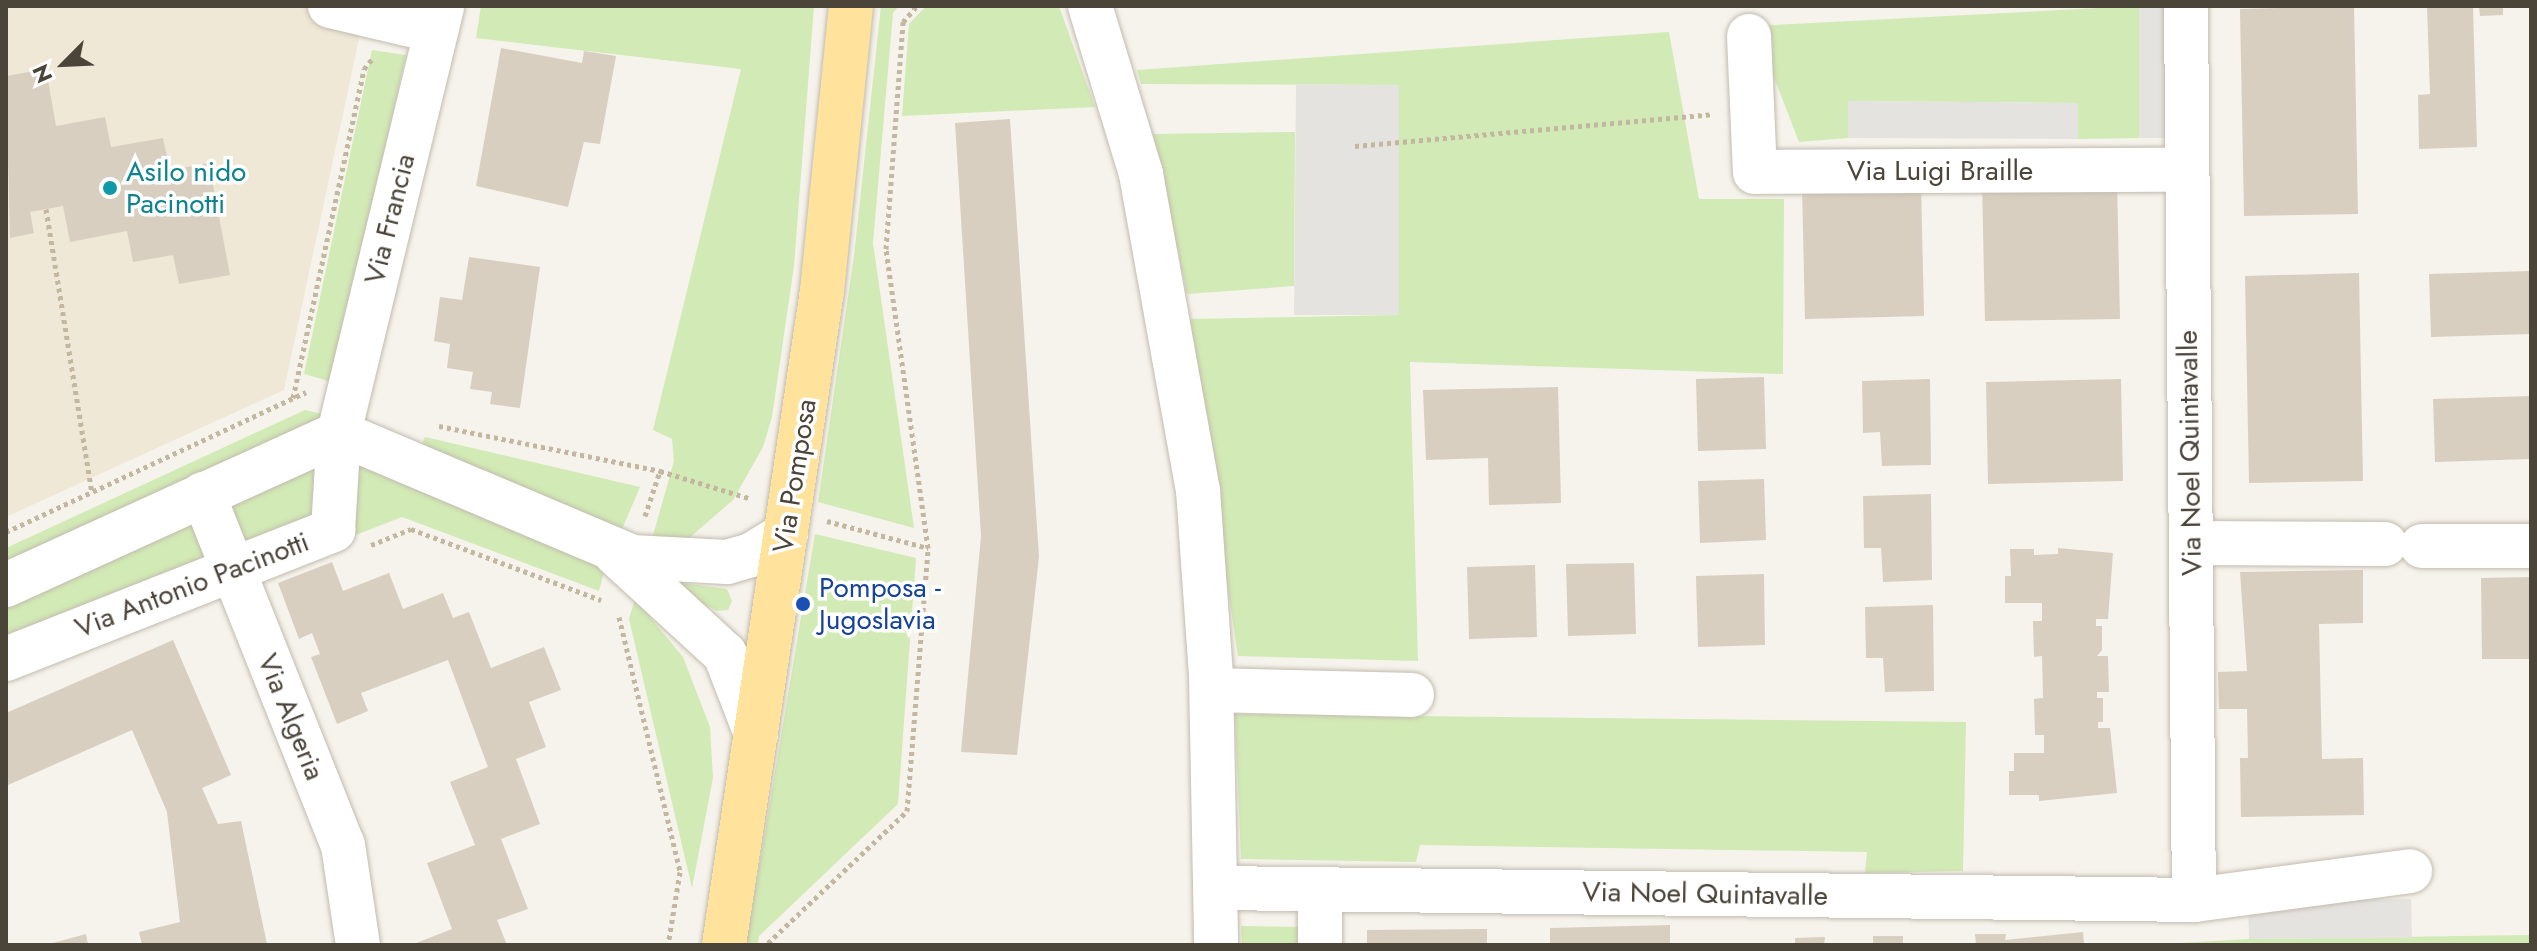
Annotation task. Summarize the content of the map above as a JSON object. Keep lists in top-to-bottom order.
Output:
{
  "streets": {
    "main road": ["Via Pomposa"],
    "street": [
      "Via Luigi Braille",
      "Via Francia",
      "Via Noel Quintavalle",
      "Via Antonio Pacinotti",
      "Via Algeria"
    ]
  },
  "crossings": [
    ["Via Luigi Braille", "Via Noel Quintavalle"],
    ["Via Francia", "Via Antonio Pacinotti"],
    ["Via Antonio Pacinotti", "Via Algeria"]
  ],
  "places": ["Asilo nido Pacinotti", "Pomposa - Jugoslavia"],
  "north": "bottom left"
}
